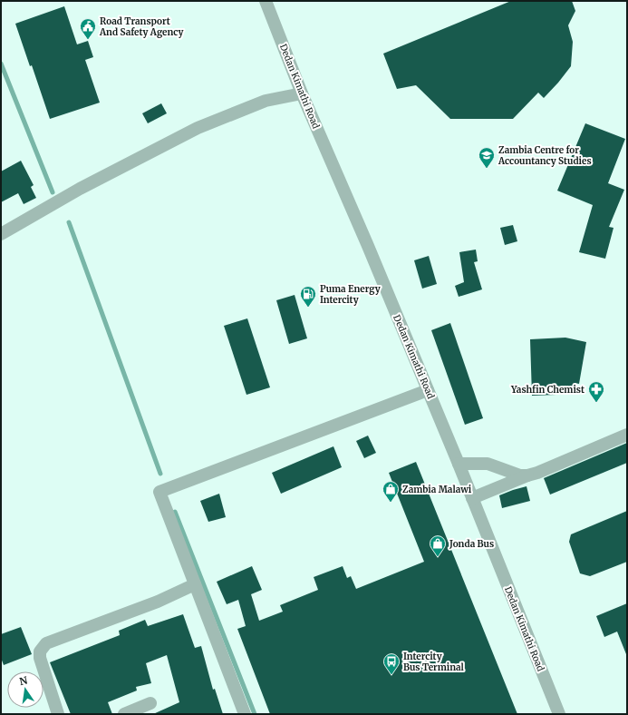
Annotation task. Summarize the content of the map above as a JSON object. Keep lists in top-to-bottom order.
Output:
{
  "streets": {
    "street": ["Dedan Kimathi Road"]
  },
  "places": {
    "public building": ["Road Transport And Safety Agency"],
    "school or university": ["Zambia Centre for Accountancy Studies"],
    "fuel station": ["Puma Energy Intercity"],
    "pharmacy": ["Yashfin Chemist"],
    "shop": ["Zambia Malawi", "Jonda Bus"],
    "bus stop": ["Intercity Bus Terminal"]
  },
  "north": "top"
}
